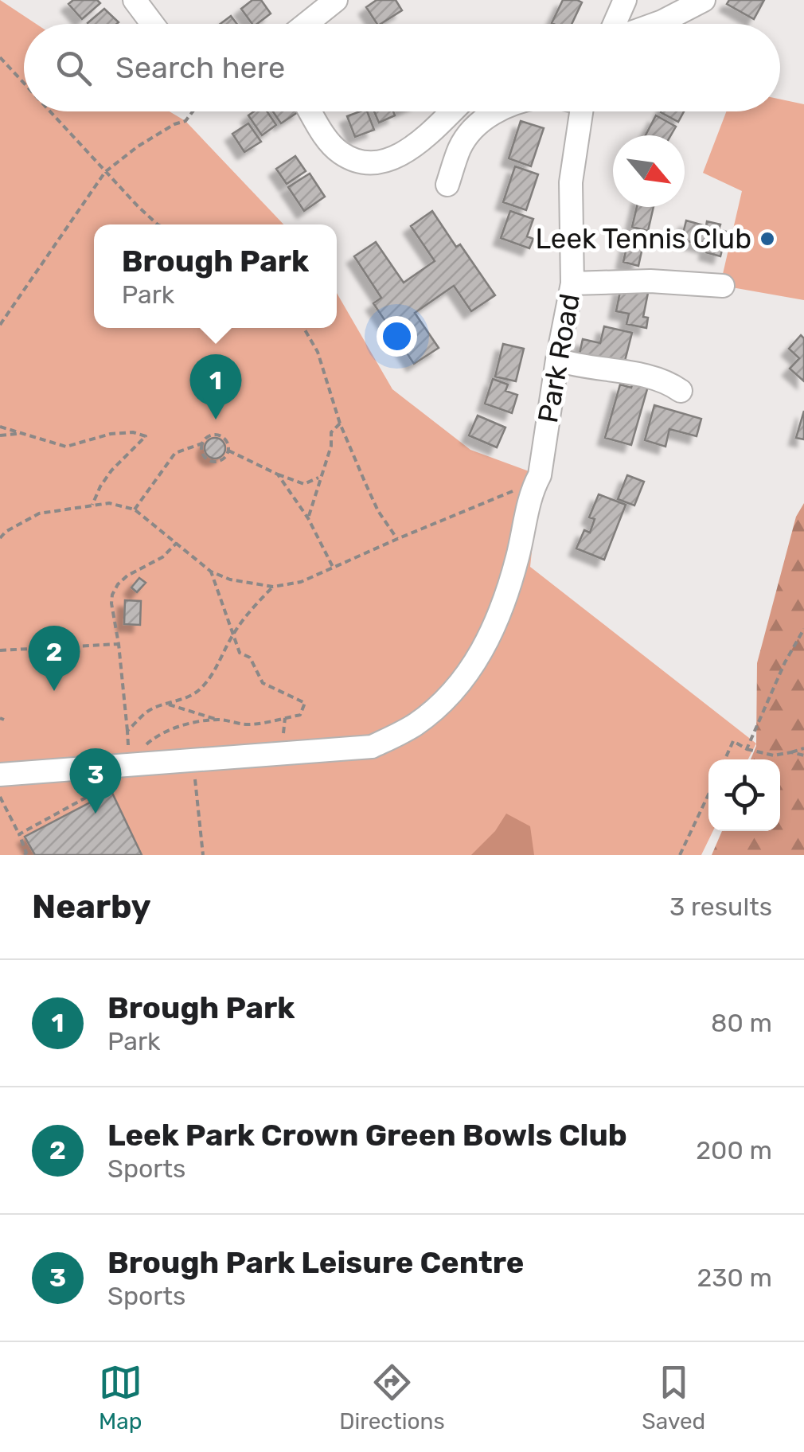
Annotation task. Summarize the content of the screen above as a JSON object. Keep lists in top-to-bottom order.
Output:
{
  "streets": {
    "street": ["Park Road"]
  },
  "places": ["Leek Tennis Club"],
  "north": "bottom right",
  "page": {
    "search": "Search here",
    "popup": ["Brough Park", "Park"],
    "pins": ["1", "2", "3"],
    "heading": ["Nearby", "3 results"],
    "list": [
      {
        "mark": "1",
        "name": "Brough Park",
        "note": "Park",
        "value": "80 m"
      },
      {
        "mark": "2",
        "name": "Leek Park Crown Green Bowls Club",
        "note": "Sports",
        "value": "200 m"
      },
      {
        "mark": "3",
        "name": "Brough Park Leisure Centre",
        "note": "Sports",
        "value": "230 m"
      }
    ],
    "nav": ["Map", "Directions", "Saved"]
  }
}
